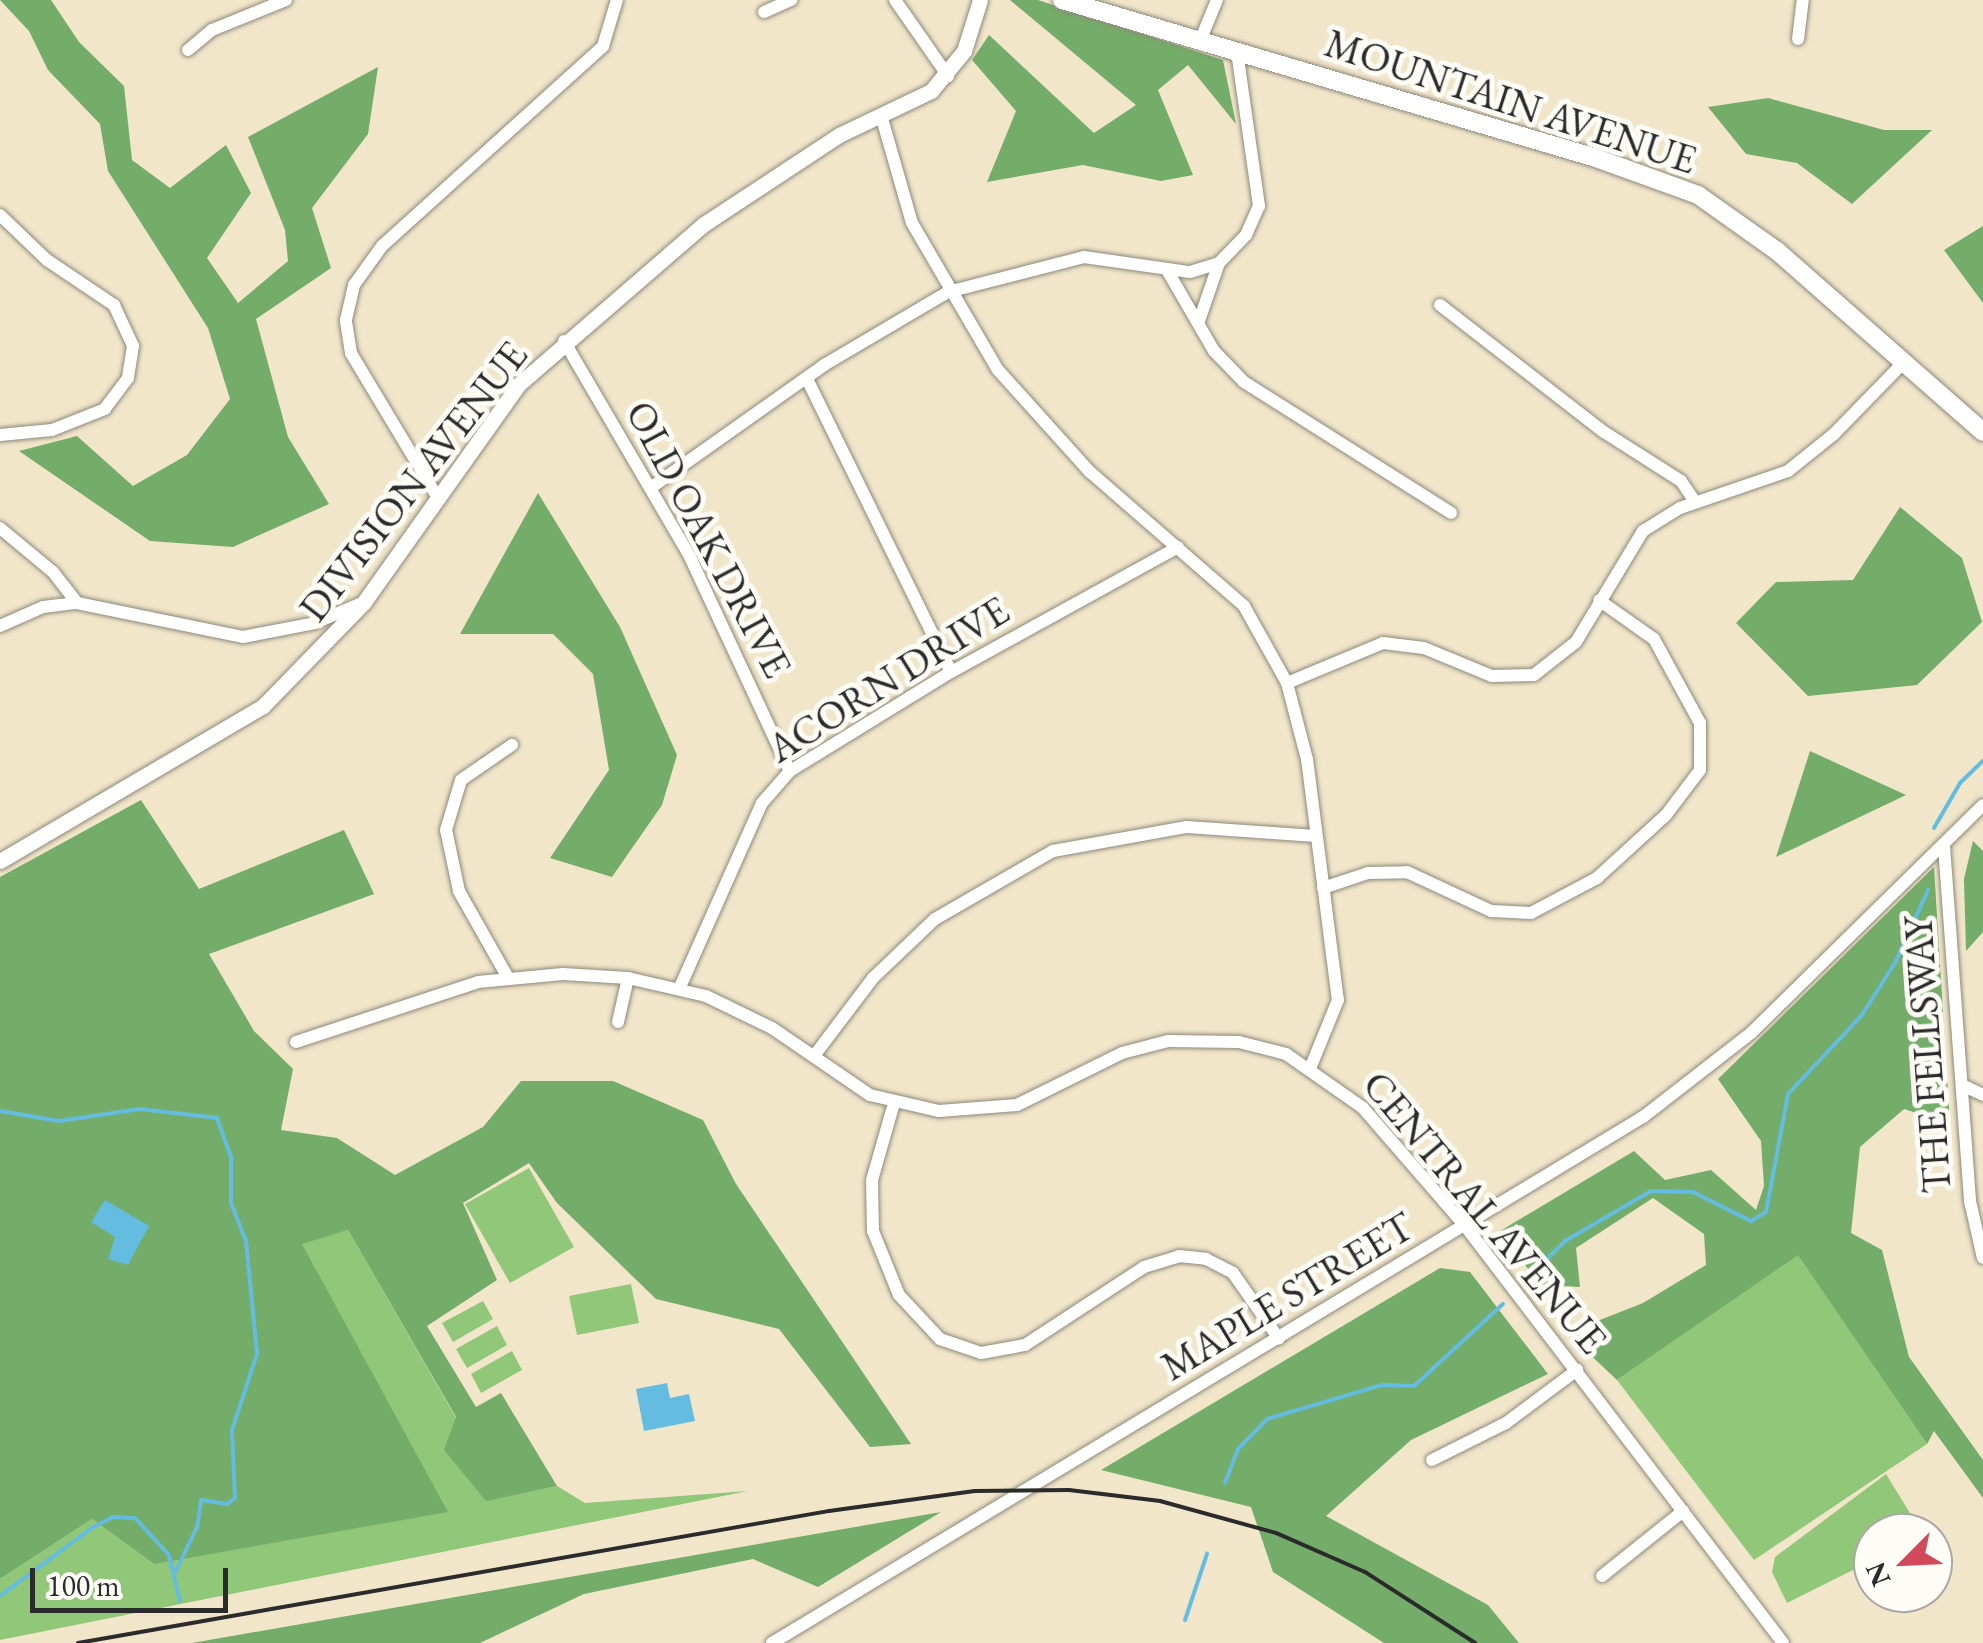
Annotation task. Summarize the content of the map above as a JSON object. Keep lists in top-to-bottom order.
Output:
{
  "streets": {
    "main road": ["MOUNTAIN AVENUE"],
    "street": [
      "DIVISION AVENUE",
      "OLD OAK DRIVE",
      "ACORN DRIVE",
      "THE FELLSWAY",
      "CENTRAL AVENUE",
      "MAPLE STREET"
    ]
  },
  "crossings": [
    ["DIVISION AVENUE", "OLD OAK DRIVE"],
    ["OLD OAK DRIVE", "ACORN DRIVE"],
    ["ACORN DRIVE", "CENTRAL AVENUE"],
    ["THE FELLSWAY", "MAPLE STREET"],
    ["CENTRAL AVENUE", "MAPLE STREET"]
  ],
  "scale_bar": "100 m",
  "north": "bottom left"
}
